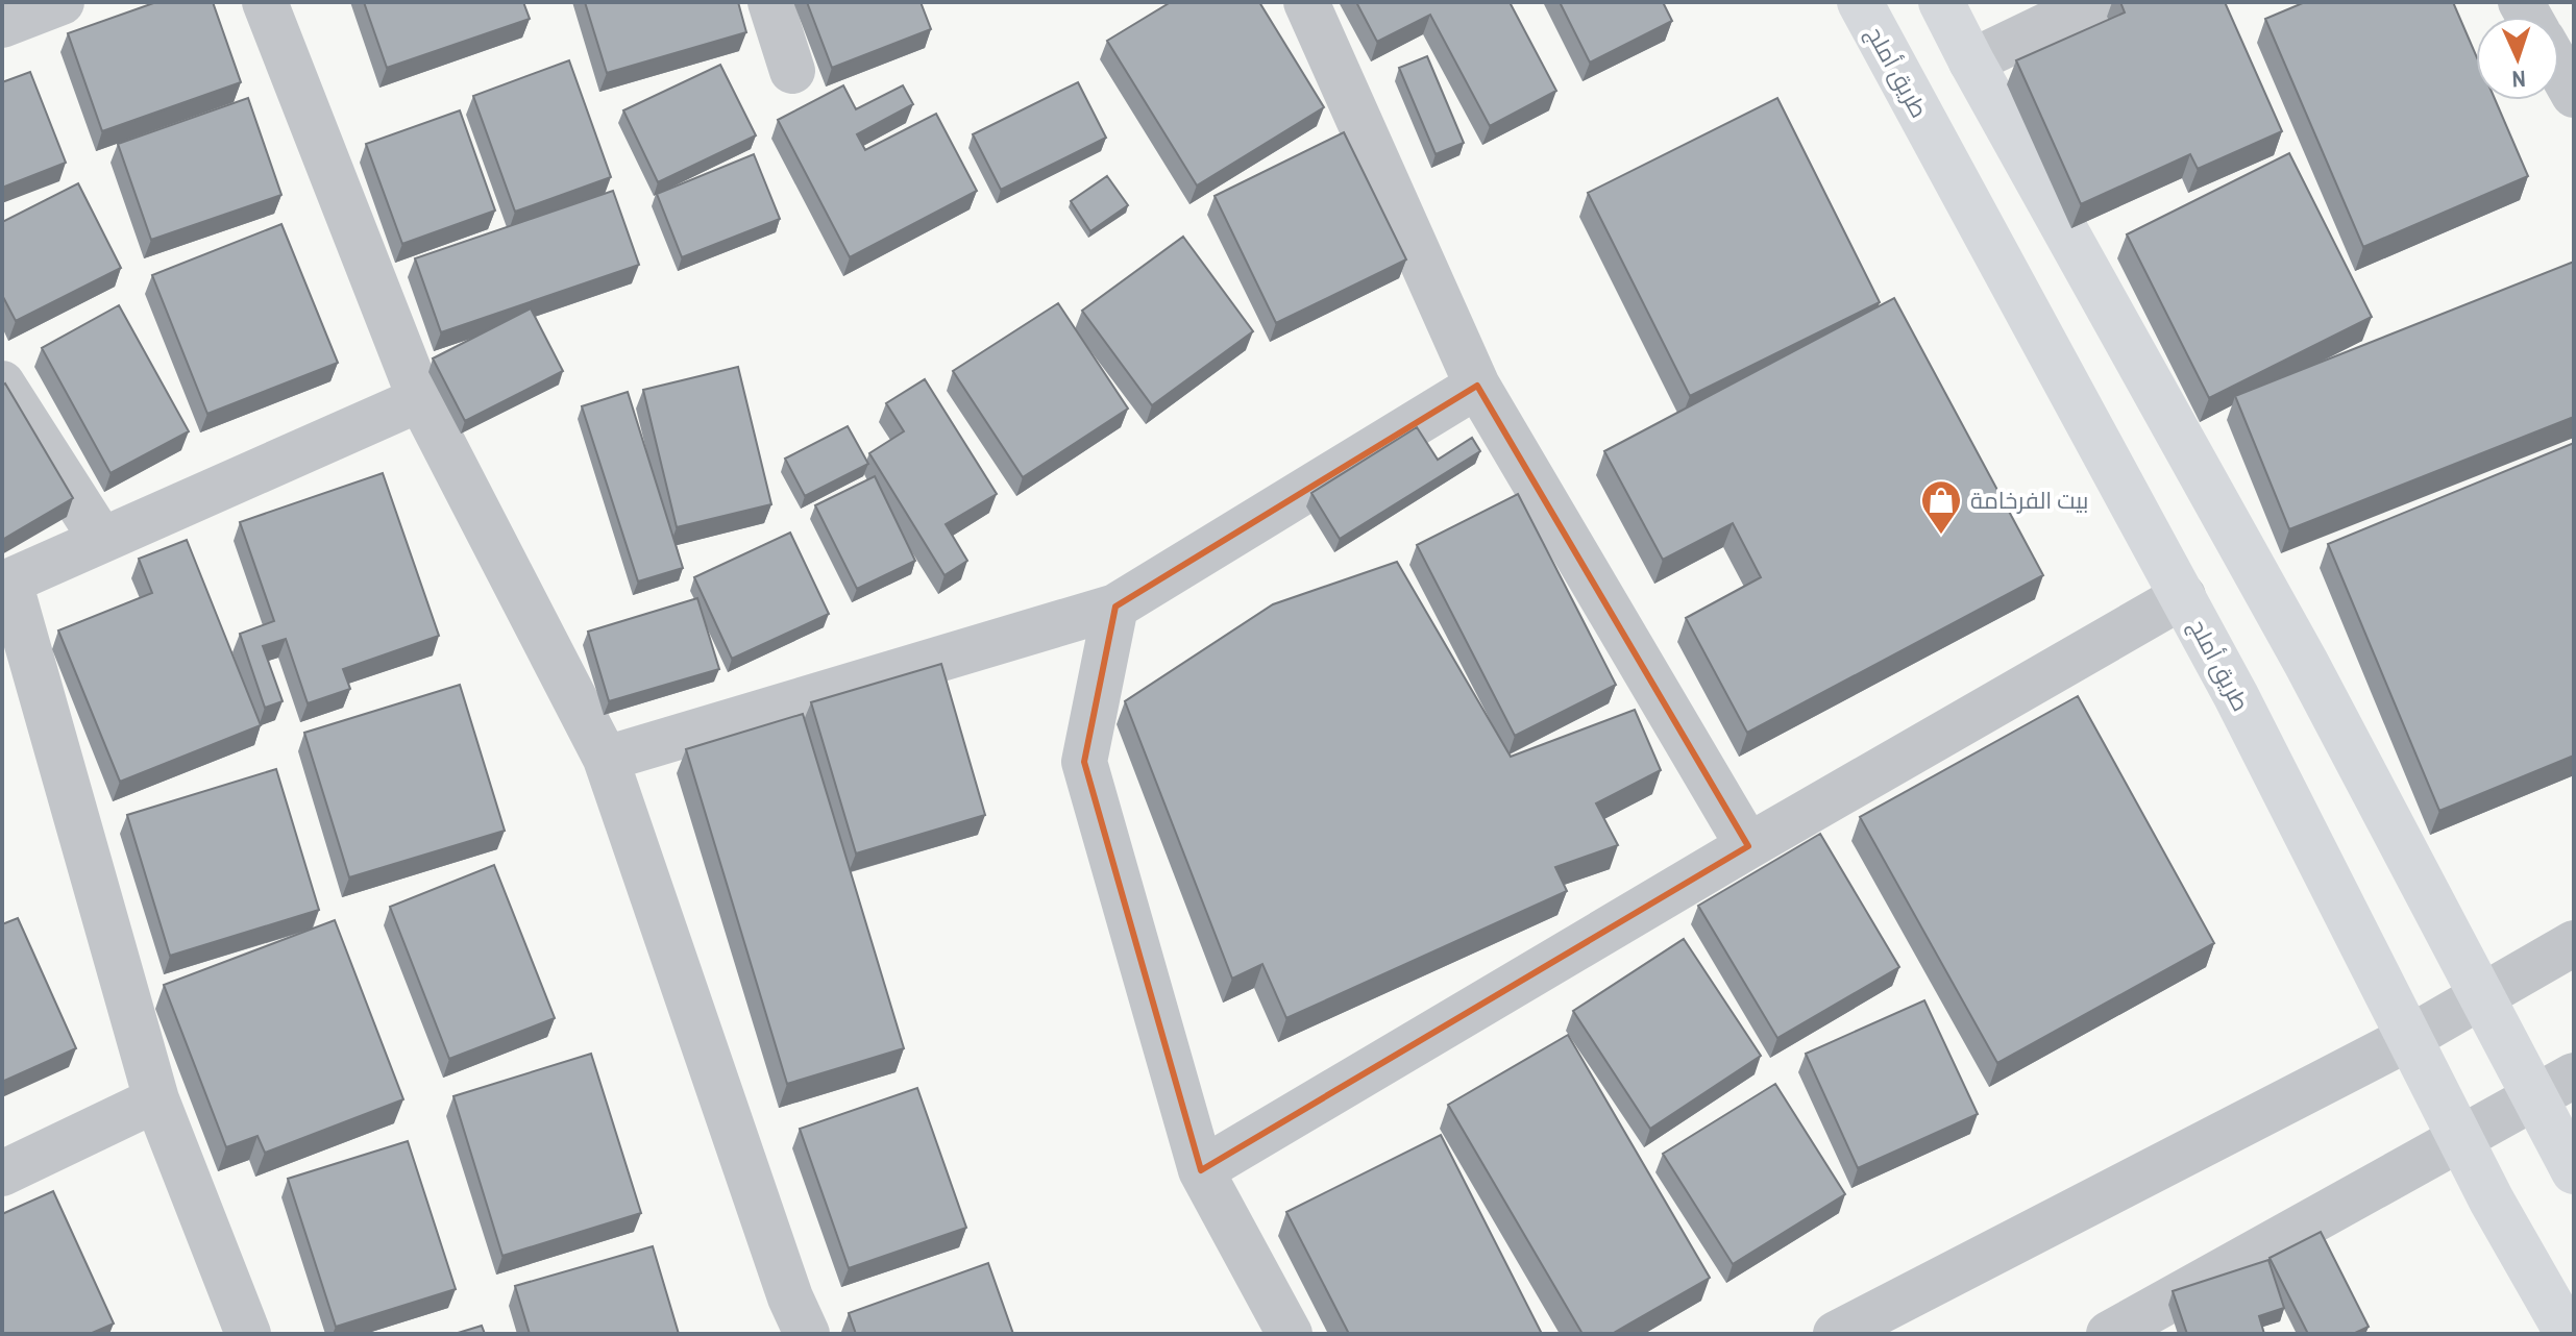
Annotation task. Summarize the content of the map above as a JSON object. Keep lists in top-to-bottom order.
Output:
{
  "streets": {
    "highway": ["طريق أملج"]
  },
  "places": {
    "shop": ["بيت الفرخامة"]
  },
  "north": "bottom"
}
